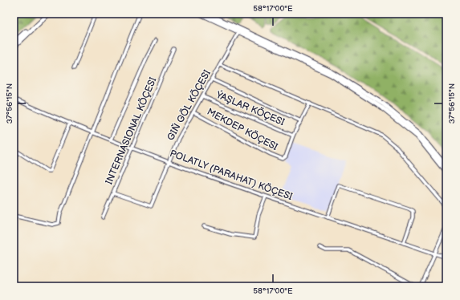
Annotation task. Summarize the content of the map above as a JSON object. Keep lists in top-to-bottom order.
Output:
{
  "streets": {
    "street": [
      "GIŇ GÖL KÖÇESI",
      "ÝAŞLAR KÖÇESI",
      "MEKDEP KÖÇESI",
      "INTERNASIONAL KÖÇESI",
      "POLATLY (PARAHAT) KÖÇESI"
    ]
  },
  "crossings": [
    ["GIŇ GÖL KÖÇESI", "ÝAŞLAR KÖÇESI"],
    ["GIŇ GÖL KÖÇESI", "MEKDEP KÖÇESI"],
    ["GIŇ GÖL KÖÇESI", "INTERNASIONAL KÖÇESI"],
    ["GIŇ GÖL KÖÇESI", "POLATLY (PARAHAT) KÖÇESI"],
    ["ÝAŞLAR KÖÇESI", "MEKDEP KÖÇESI"],
    ["INTERNASIONAL KÖÇESI", "POLATLY (PARAHAT) KÖÇESI"]
  ],
  "coordinates": ["58°17'00\"E", "37°56'15\"N"]
}
